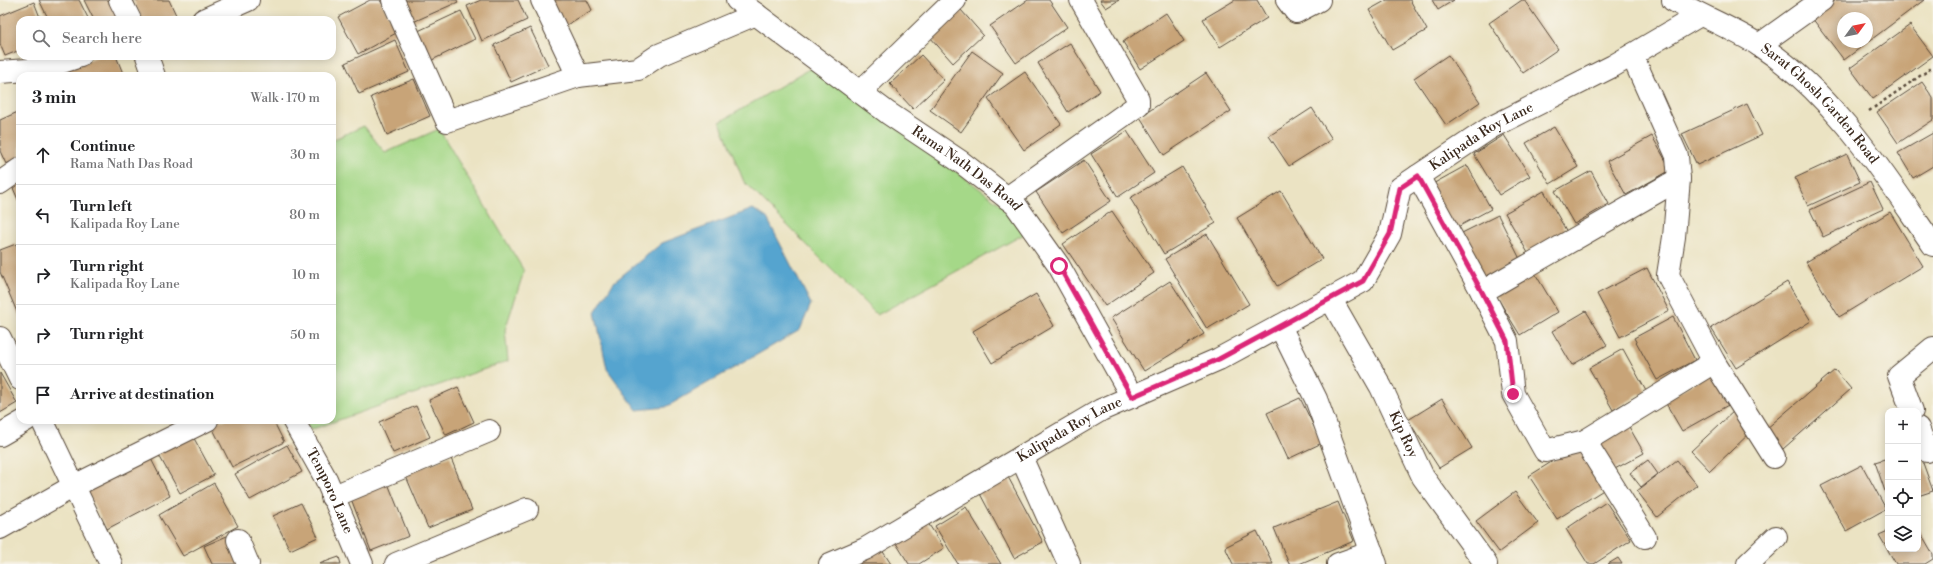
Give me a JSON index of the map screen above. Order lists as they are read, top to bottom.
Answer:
{
  "streets": {
    "street": [
      "Sarat Ghosh Garden Road",
      "Kalipada Roy Lane",
      "Rama Nath Das Road",
      "Kip Roy",
      "Temporo Lane"
    ]
  },
  "crossings": [
    ["Sarat Ghosh Garden Road", "Kalipada Roy Lane"],
    ["Kalipada Roy Lane", "Rama Nath Das Road"],
    ["Kalipada Roy Lane", "Kip Roy"]
  ],
  "north": "top right",
  "page": {
    "search": "Search here",
    "heading": ["3 min", "Walk · 170 m"],
    "list": [
      ["Continue", "Rama Nath Das Road", "30 m"],
      ["Turn left", "Kalipada Roy Lane", "80 m"],
      ["Turn right", "Kalipada Roy Lane", "10 m"],
      ["Turn right", "50 m"],
      "Arrive at destination"
    ],
    "map_buttons": ["+", "−"]
  }
}
